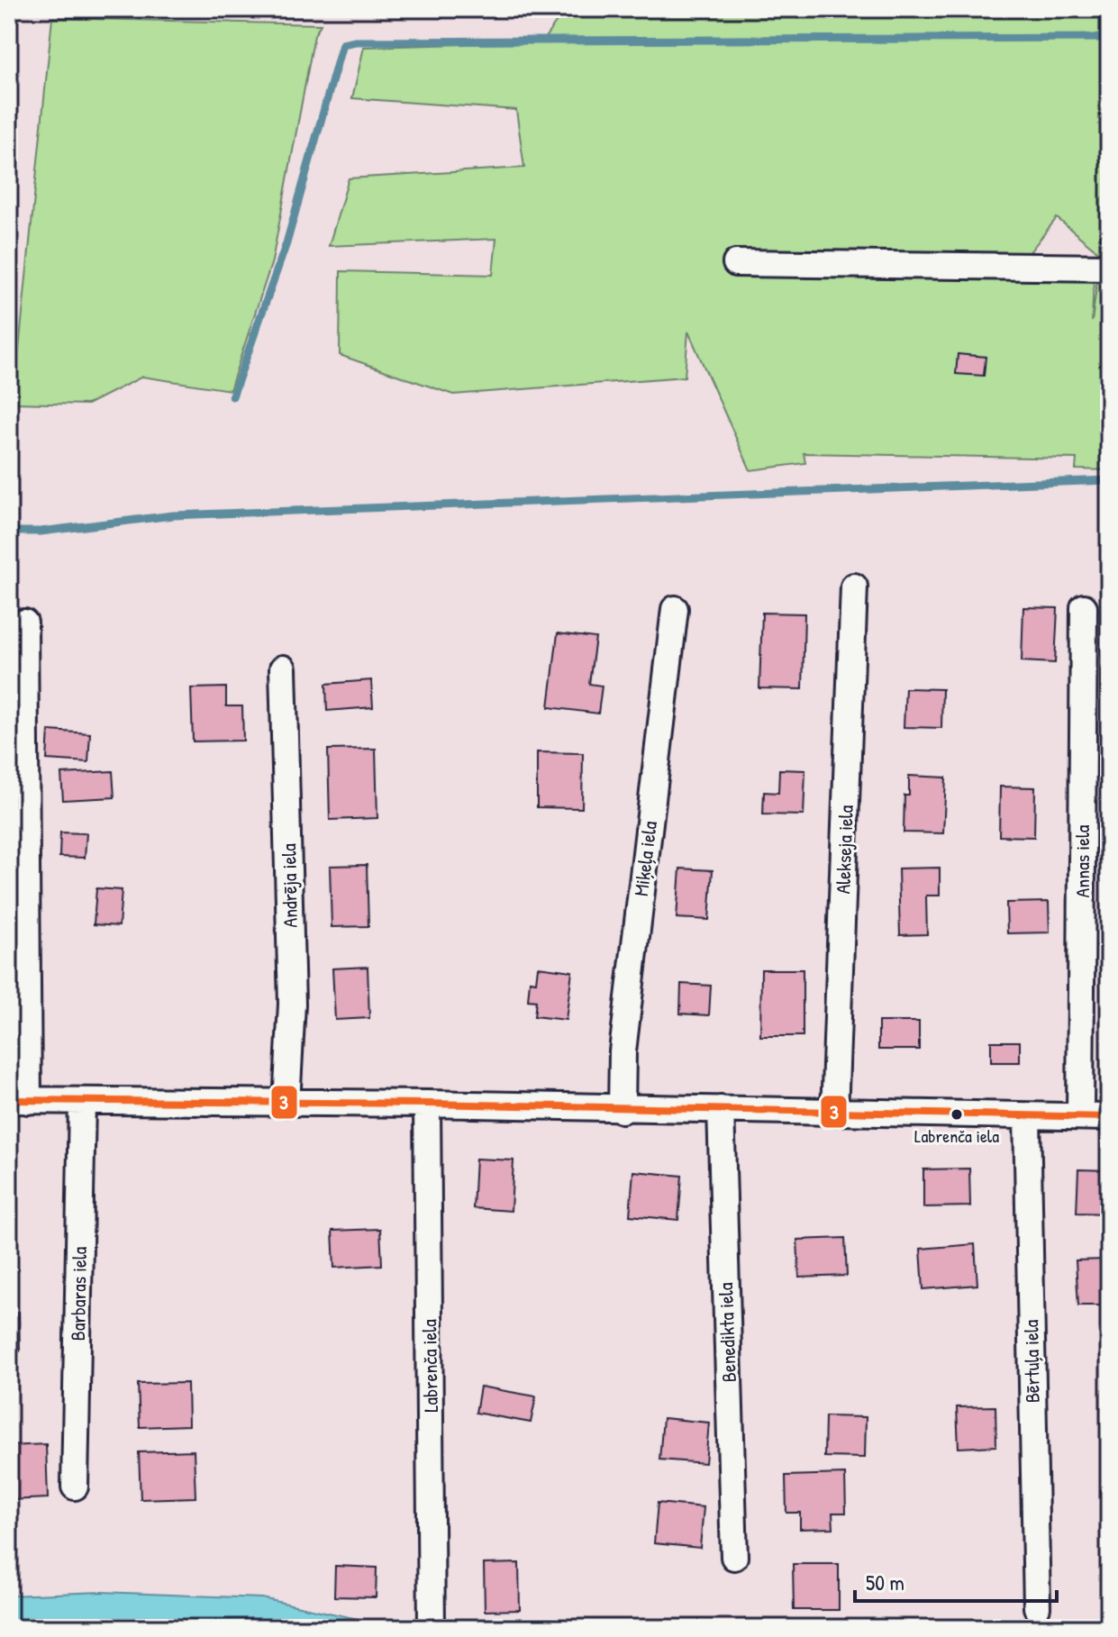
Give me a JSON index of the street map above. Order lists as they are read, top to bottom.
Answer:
{
  "streets": {
    "street": [
      "Alekseja iela",
      "Miķeļa iela",
      "Annas iela",
      "Andrēja iela",
      "Barbaras iela",
      "Benedikta iela",
      "Bērtuļa iela",
      "Labrenča iela"
    ]
  },
  "places": ["Labrenča iela"],
  "lines": ["transit line 3"],
  "scale_bar": "50 m"
}
